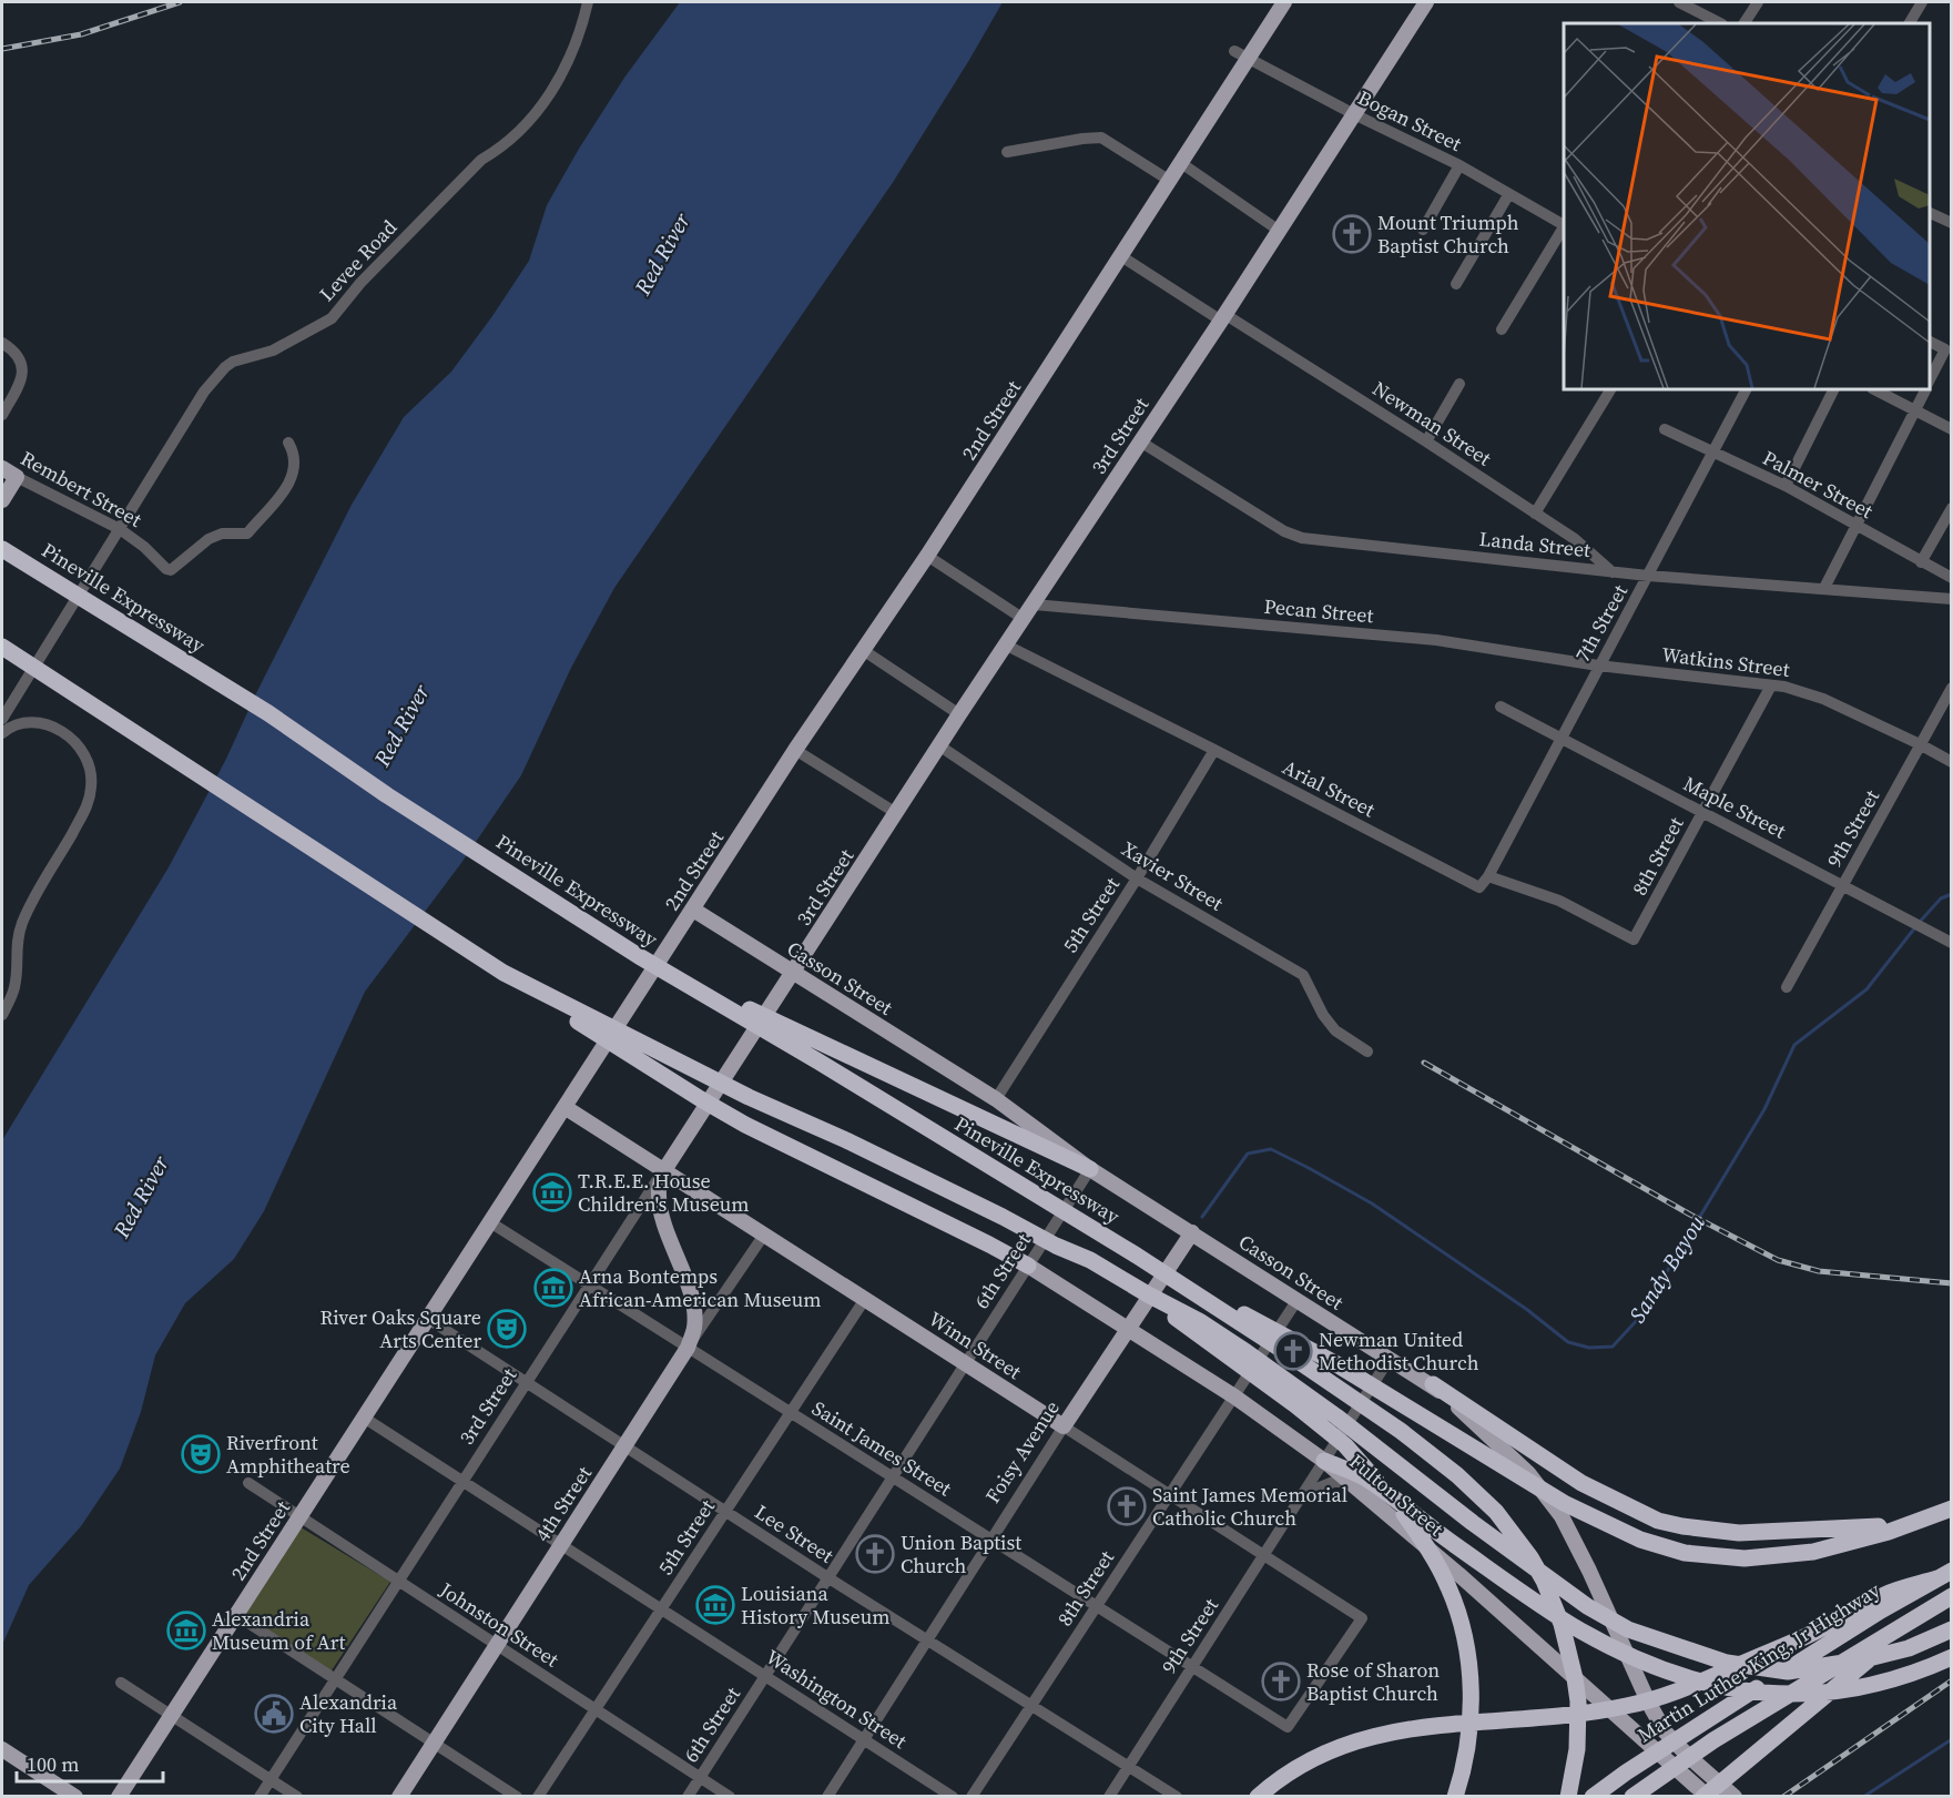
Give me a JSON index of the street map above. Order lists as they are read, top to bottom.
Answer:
{
  "streets": {
    "highway": ["Pineville Expressway", "Martin Luther King, Jr Highway"],
    "main road": [
      "2nd Street",
      "3rd Street",
      "Rembert Street",
      "Casson Street",
      "Winn Street",
      "Foisy Avenue",
      "Fulton Street",
      "4th Street"
    ],
    "street": [
      "Bogan Street",
      "Levee Road",
      "Newman Street",
      "Palmer Street",
      "Landa Street",
      "Pecan Street",
      "7th Street",
      "Watkins Street",
      "Arial Street",
      "Maple Street",
      "9th Street",
      "8th Street",
      "Xavier Street",
      "5th Street",
      "6th Street",
      "Saint James Street",
      "Lee Street",
      "Johnston Street",
      "Washington Street"
    ]
  },
  "crossings": [
    ["Bogan Street", "2nd Street"],
    ["Bogan Street", "3rd Street"],
    ["Levee Road", "Rembert Street"],
    ["2nd Street", "Newman Street"],
    ["2nd Street", "Casson Street"],
    ["2nd Street", "Winn Street"],
    ["2nd Street", "Saint James Street"],
    ["2nd Street", "Lee Street"],
    ["2nd Street", "Johnston Street"],
    ["2nd Street", "Washington Street"],
    ["Newman Street", "3rd Street"],
    ["Newman Street", "Landa Street"],
    ["3rd Street", "Landa Street"],
    ["3rd Street", "Pecan Street"],
    ["3rd Street", "Arial Street"],
    ["3rd Street", "Xavier Street"],
    ["3rd Street", "Casson Street"],
    ["3rd Street", "Winn Street"],
    ["3rd Street", "Saint James Street"],
    ["3rd Street", "Lee Street"],
    ["3rd Street", "Johnston Street"],
    ["3rd Street", "Washington Street"],
    ["Palmer Street", "7th Street"],
    ["Landa Street", "7th Street"],
    ["Pecan Street", "7th Street"],
    ["Pecan Street", "Watkins Street"],
    ["7th Street", "Watkins Street"],
    ["7th Street", "Arial Street"],
    ["7th Street", "Maple Street"],
    ["Watkins Street", "9th Street"],
    ["Watkins Street", "8th Street"],
    ["Arial Street", "8th Street"],
    ["Arial Street", "5th Street"],
    ["Maple Street", "9th Street"],
    ["Maple Street", "8th Street"],
    ["9th Street", "Casson Street"],
    ["9th Street", "Winn Street"],
    ["9th Street", "Saint James Street"],
    ["9th Street", "Fulton Street"],
    ["9th Street", "Lee Street"],
    ["8th Street", "Casson Street"],
    ["8th Street", "Winn Street"],
    ["8th Street", "Saint James Street"],
    ["8th Street", "Fulton Street"],
    ["8th Street", "Lee Street"],
    ["Xavier Street", "5th Street"],
    ["5th Street", "Casson Street"],
    ["5th Street", "Winn Street"],
    ["5th Street", "Saint James Street"],
    ["5th Street", "Lee Street"],
    ["5th Street", "Johnston Street"],
    ["5th Street", "Washington Street"],
    ["Casson Street", "6th Street"],
    ["Casson Street", "Foisy Avenue"],
    ["6th Street", "Winn Street"],
    ["6th Street", "Saint James Street"],
    ["6th Street", "Fulton Street"],
    ["6th Street", "Lee Street"],
    ["6th Street", "Johnston Street"],
    ["6th Street", "Washington Street"],
    ["Winn Street", "Saint James Street"],
    ["Winn Street", "Foisy Avenue"],
    ["Winn Street", "4th Street"],
    ["Saint James Street", "Foisy Avenue"],
    ["Saint James Street", "4th Street"],
    ["Foisy Avenue", "Fulton Street"],
    ["Foisy Avenue", "Lee Street"],
    ["Foisy Avenue", "Washington Street"],
    ["4th Street", "Lee Street"],
    ["4th Street", "Johnston Street"],
    ["4th Street", "Washington Street"]
  ],
  "water": ["Red River", "Sandy Bayou"],
  "places": {
    "church": [
      "Mount Triumph Baptist Church",
      "Newman United Methodist Church",
      "Saint James Memorial Catholic Church",
      "Union Baptist Church",
      "Rose of Sharon Baptist Church"
    ],
    "museum": [
      "T.R.E.E. House Children's Museum",
      "Arna Bontemps African-American Museum",
      "Louisiana History Museum",
      "Alexandria Museum of Art"
    ],
    "theatre": ["River Oaks Square Arts Center", "Riverfront Amphitheatre"],
    "public building": ["Alexandria City Hall"]
  },
  "scale_bar": "100 m"
}
